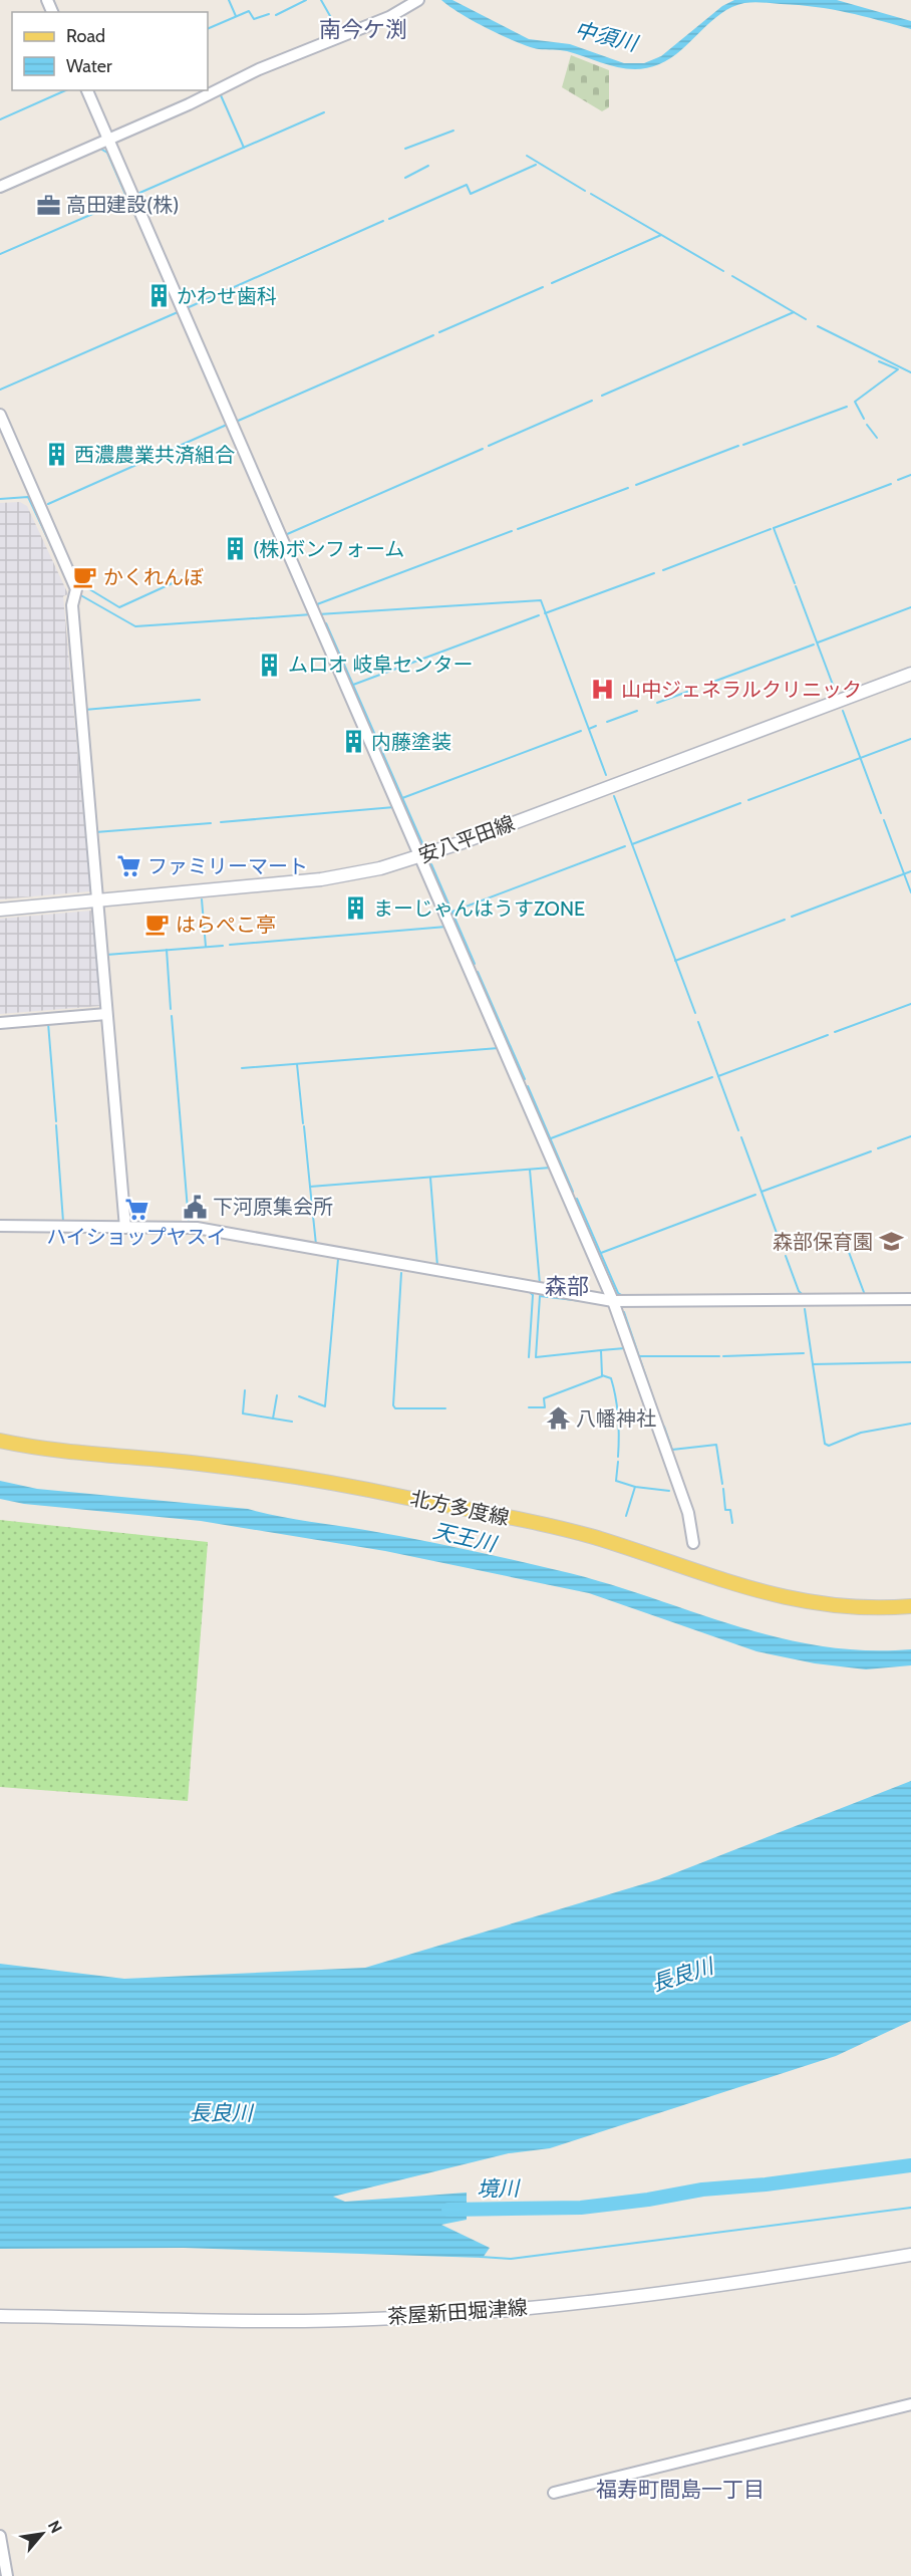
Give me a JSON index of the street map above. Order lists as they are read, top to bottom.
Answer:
{
  "streets": {
    "main road": ["安八平田線", "北方多度線", "茶屋新田堀津線"]
  },
  "districts": ["南今ケ渕", "森部", "福寿町間島一丁目"],
  "water": [
    "中須川",
    "天王川",
    "長良川",
    "境川"
  ],
  "places": {
    "office": ["高田建設(株)"],
    "building": [
      "かわせ歯科",
      "西濃農業共済組合",
      "(株)ボンフォーム",
      "ムロオ 岐阜センター",
      "内藤塗装",
      "まーじゃんはうすZONE"
    ],
    "cafe": ["かくれんぼ", "はらぺこ亭"],
    "hospital": ["山中ジェネラルクリニック"],
    "supermarket": ["ファミリーマート", "ハイショップヤスイ"],
    "public building": ["下河原集会所"],
    "school or university": ["森部保育園"],
    "temple": ["八幡神社"]
  },
  "legend": ["Road", "Water"],
  "north": "top right"
}
